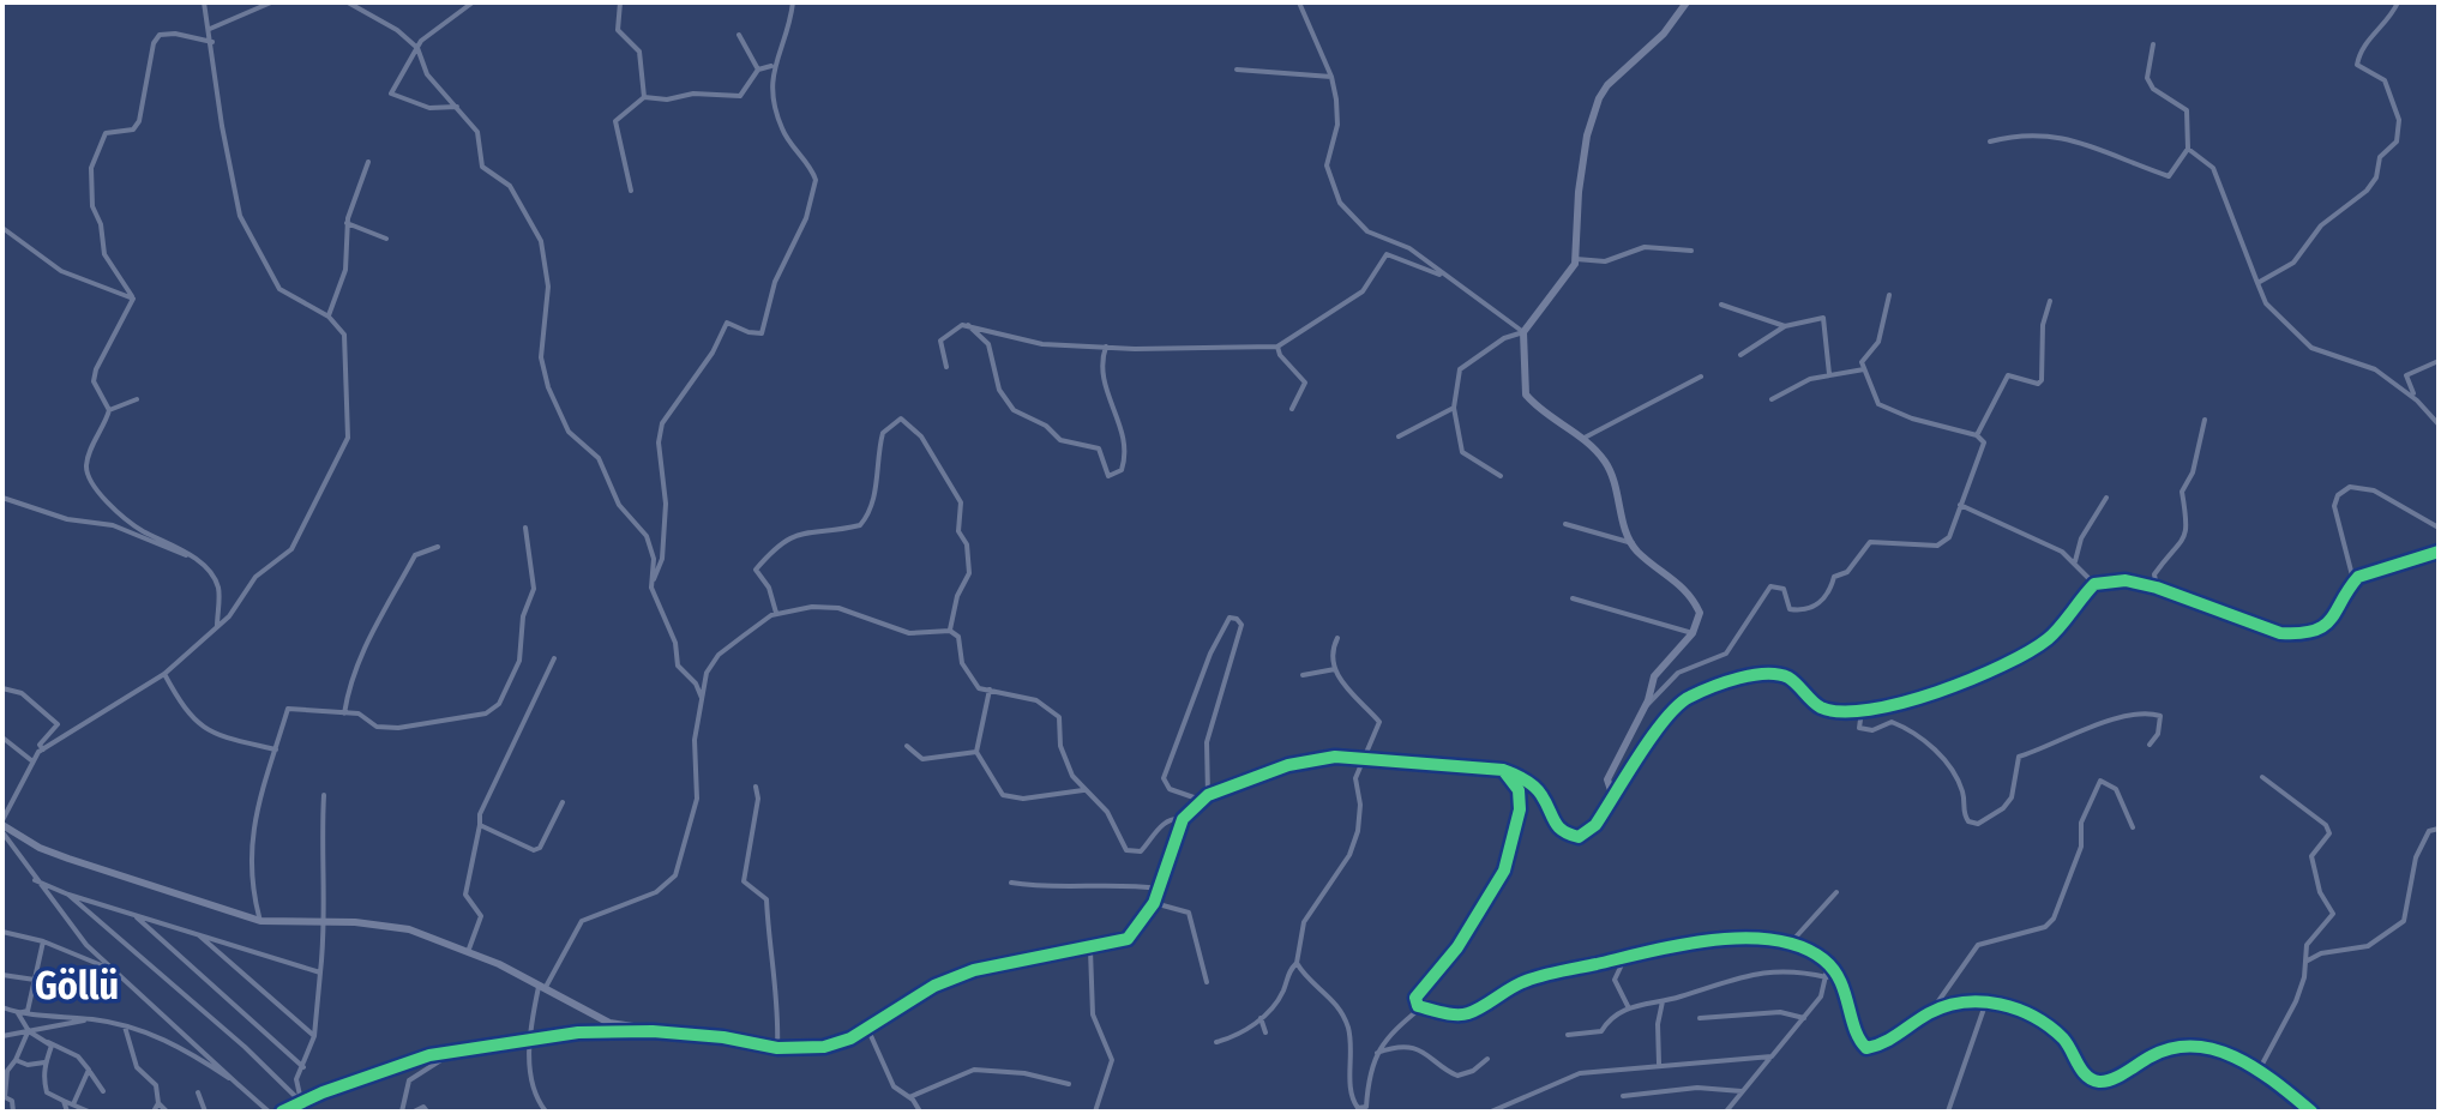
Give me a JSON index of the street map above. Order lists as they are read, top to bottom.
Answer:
{
  "districts": ["Göllü"]
}
